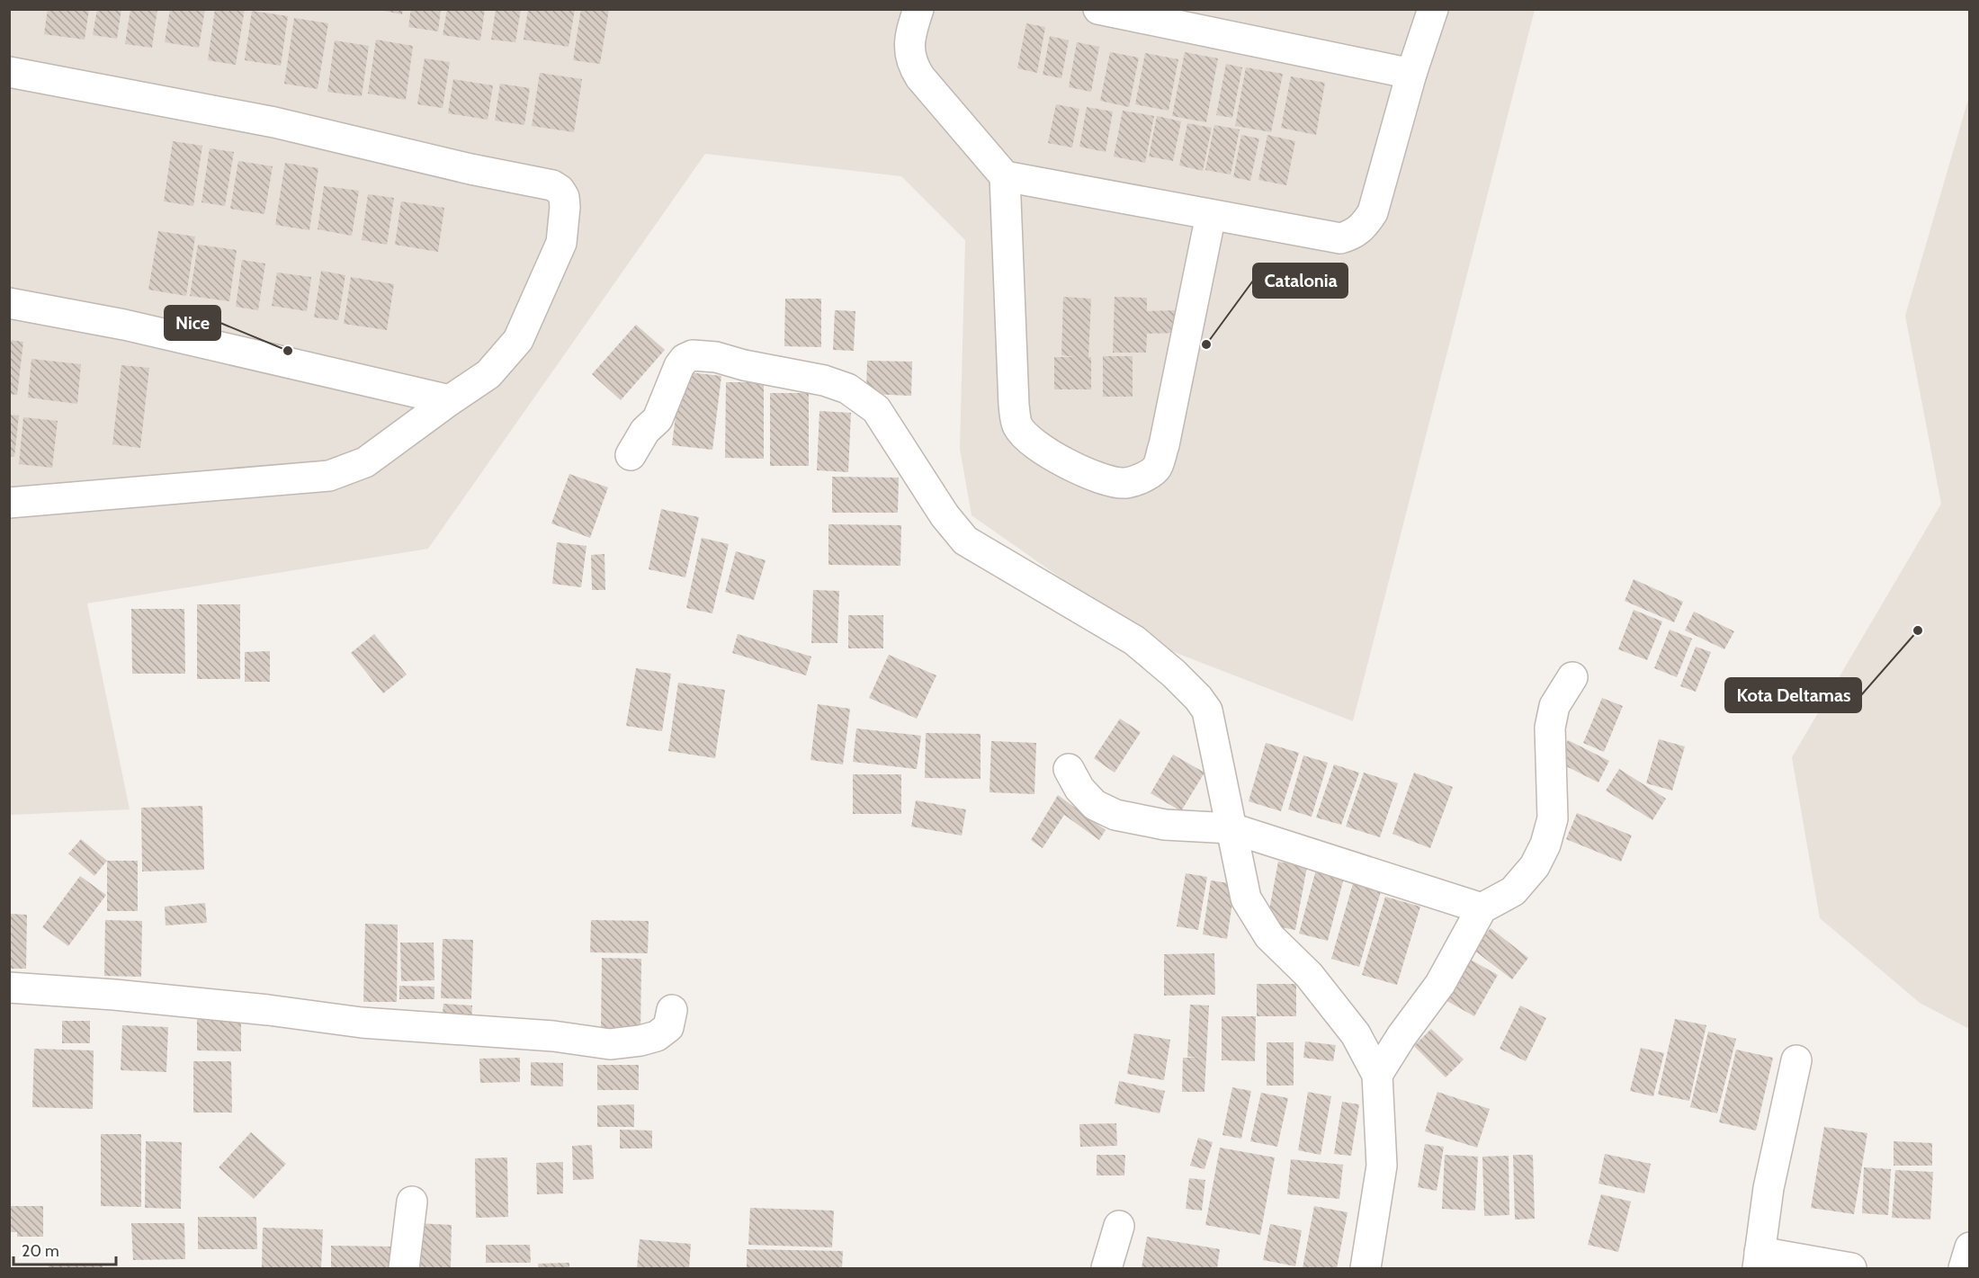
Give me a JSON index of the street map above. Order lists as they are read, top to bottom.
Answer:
{
  "places": ["Catalonia", "Nice", "Kota Deltamas"],
  "scale_bar": "20 m"
}
